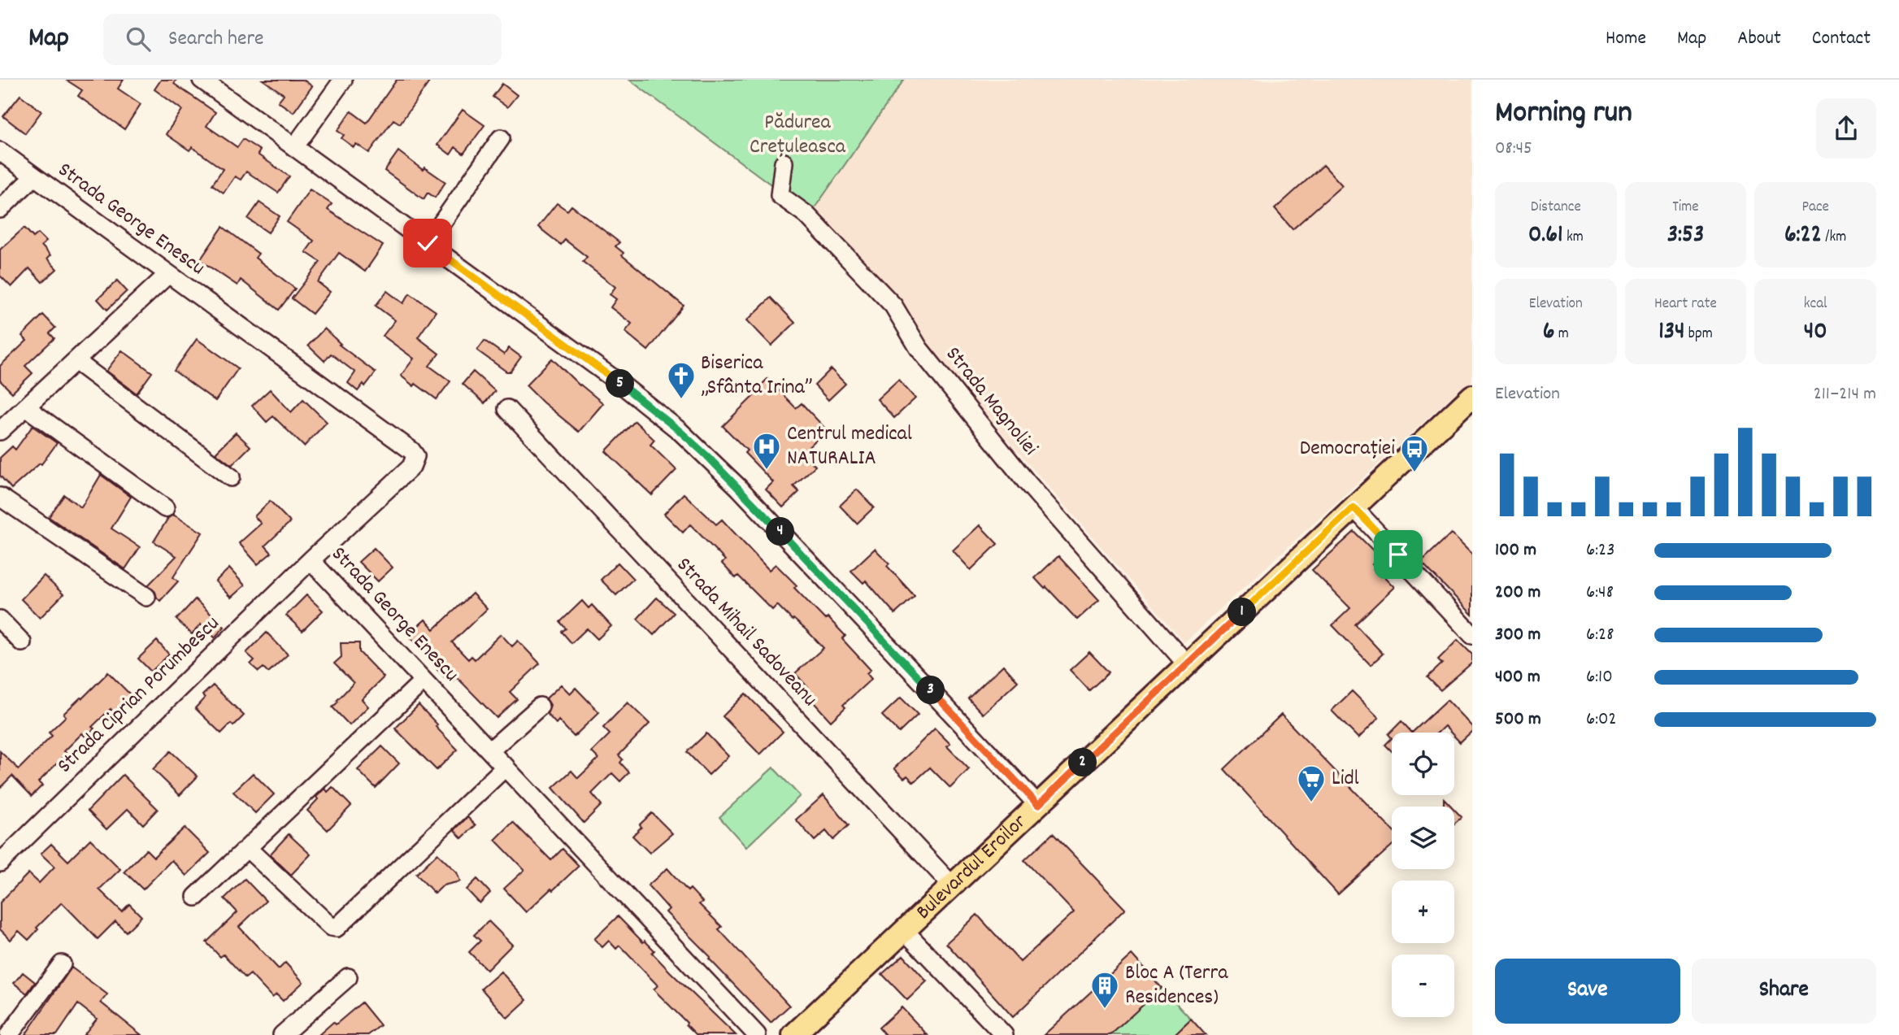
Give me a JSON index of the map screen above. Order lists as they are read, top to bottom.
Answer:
{
  "streets": {
    "main road": ["Bulevardul Eroilor"],
    "street": [
      "Strada George Enescu",
      "Strada Magnoliei",
      "Strada Mihail Sadoveanu",
      "Strada Ciprian Porumbescu"
    ]
  },
  "crossings": [
    ["Strada George Enescu", "Strada Ciprian Porumbescu"],
    ["Strada Magnoliei", "Bulevardul Eroilor"],
    ["Strada Mihail Sadoveanu", "Bulevardul Eroilor"]
  ],
  "parks": ["Pădurea Crețuleasca"],
  "places": {
    "church": ["Biserica „Sfânta Irina”"],
    "hospital": ["Centrul medical NATURALIA"],
    "bus stop": ["Democrației"],
    "supermarket": ["Lidl"],
    "building": ["Bloc A (Terra Residences)"]
  },
  "page": {
    "header": "Map",
    "search": "Search here",
    "nav": [
      "Home",
      "Map",
      "About",
      "Contact"
    ],
    "heading": ["Morning run", "08:45"],
    "stats": [
      ["Distance", "0.61 km"],
      ["Time", "3:53"],
      ["Pace", "6:22 /km"],
      ["Elevation", "6 m"],
      ["Heart rate", "134 bpm"],
      ["kcal", "40"]
    ],
    "pins": [
      "5",
      "4",
      "1",
      "3",
      "2"
    ],
    "chart": ["Elevation", "211–214 m"],
    "list": [
      {
        "name": "100 m",
        "note": "6:23"
      },
      {
        "name": "200 m",
        "note": "6:48"
      },
      {
        "name": "300 m",
        "note": "6:28"
      },
      {
        "name": "400 m",
        "note": "6:10"
      },
      {
        "name": "500 m",
        "note": "6:02"
      }
    ],
    "map_buttons": ["+", "−"],
    "buttons": ["Save", "Share"]
  }
}
